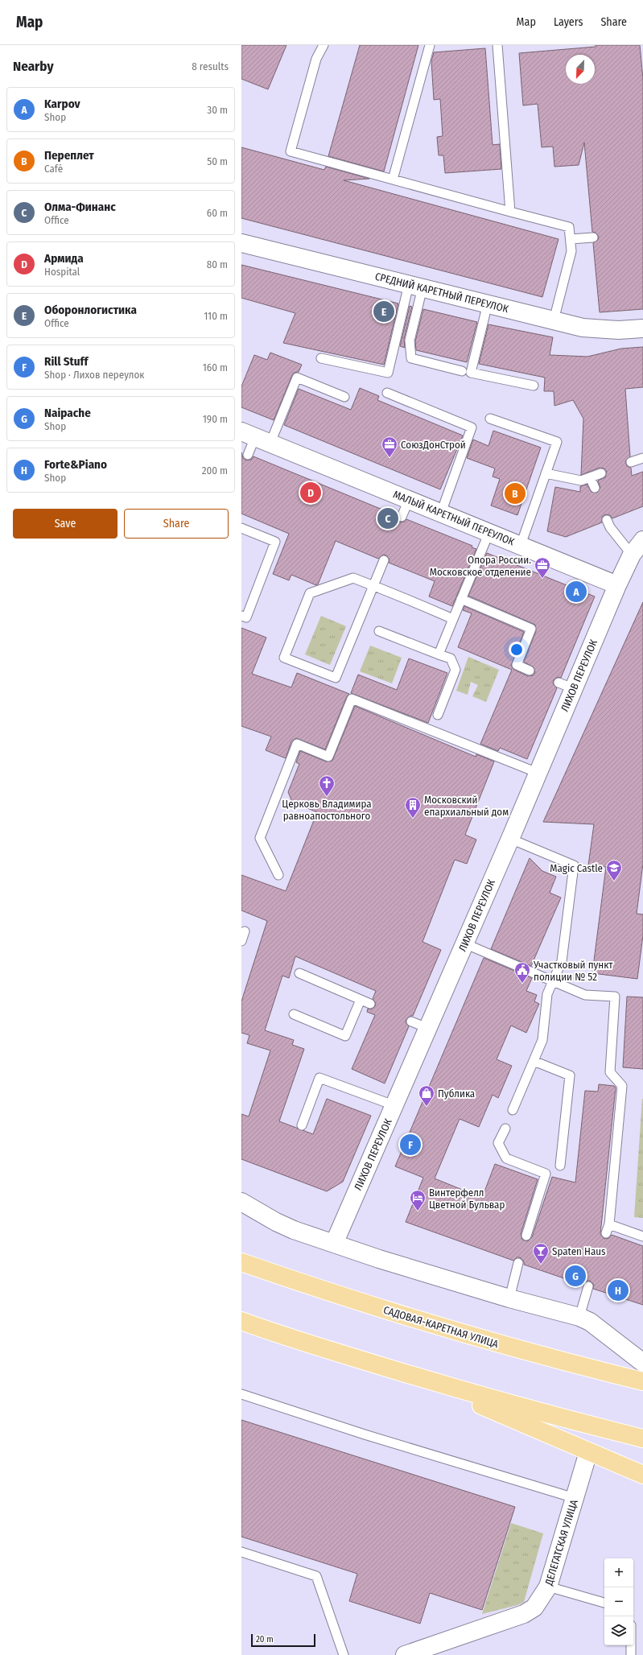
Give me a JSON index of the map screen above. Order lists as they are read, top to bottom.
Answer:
{
  "streets": {
    "main road": ["САДОВАЯ-КАРЕТНАЯ УЛИЦА"],
    "street": [
      "СРЕДНИЙ КАРЕТНЫЙ ПЕРЕУЛОК",
      "МАЛЫЙ КАРЕТНЫЙ ПЕРЕУЛОК",
      "ЛИХОВ ПЕРЕУЛОК",
      "ДЕЛЕГАТСКАЯ УЛИЦА"
    ]
  },
  "crossings": [
    ["МАЛЫЙ КАРЕТНЫЙ ПЕРЕУЛОК", "ЛИХОВ ПЕРЕУЛОК"]
  ],
  "places": {
    "office": ["СоюзДонСтрой", "Опора России. Московское отделение"],
    "church": ["Церковь Владимира равноапостольного"],
    "building": ["Московский епархиальный дом"],
    "school or university": ["Magic Castle"],
    "public building": ["Участковый пункт полиции № 52"],
    "shop": ["Публика"],
    "hotel": ["Винтерфелл Цветной Бульвар"],
    "bar": ["Spaten Haus"]
  },
  "scale_bar": "20 m",
  "north": "bottom left",
  "page": {
    "header": "Map",
    "nav": ["Map", "Layers", "Share"],
    "heading": ["Nearby", "8 results"],
    "list": [
      {
        "mark": "A",
        "name": "Karpov",
        "note": "Shop",
        "value": "30 m"
      },
      {
        "mark": "B",
        "name": "Переплет",
        "note": "Café",
        "value": "50 m"
      },
      {
        "mark": "C",
        "name": "Олма-Финанс",
        "note": "Office",
        "value": "60 m"
      },
      {
        "mark": "D",
        "name": "Армида",
        "note": "Hospital",
        "value": "80 m"
      },
      {
        "mark": "E",
        "name": "Оборонлогистика",
        "note": "Office",
        "value": "110 m"
      },
      {
        "mark": "F",
        "name": "Rill Stuff",
        "note": "Shop · Лихов переулок",
        "value": "160 m"
      },
      {
        "mark": "G",
        "name": "Naipache",
        "note": "Shop",
        "value": "190 m"
      },
      {
        "mark": "H",
        "name": "Forte&Piano",
        "note": "Shop",
        "value": "200 m"
      }
    ],
    "pins": [
      "E",
      "D",
      "B",
      "C",
      "A",
      "F",
      "G",
      "H"
    ],
    "buttons": ["Save", "Share"],
    "map_buttons": ["+", "−"],
    "scale": "20 m"
  }
}
